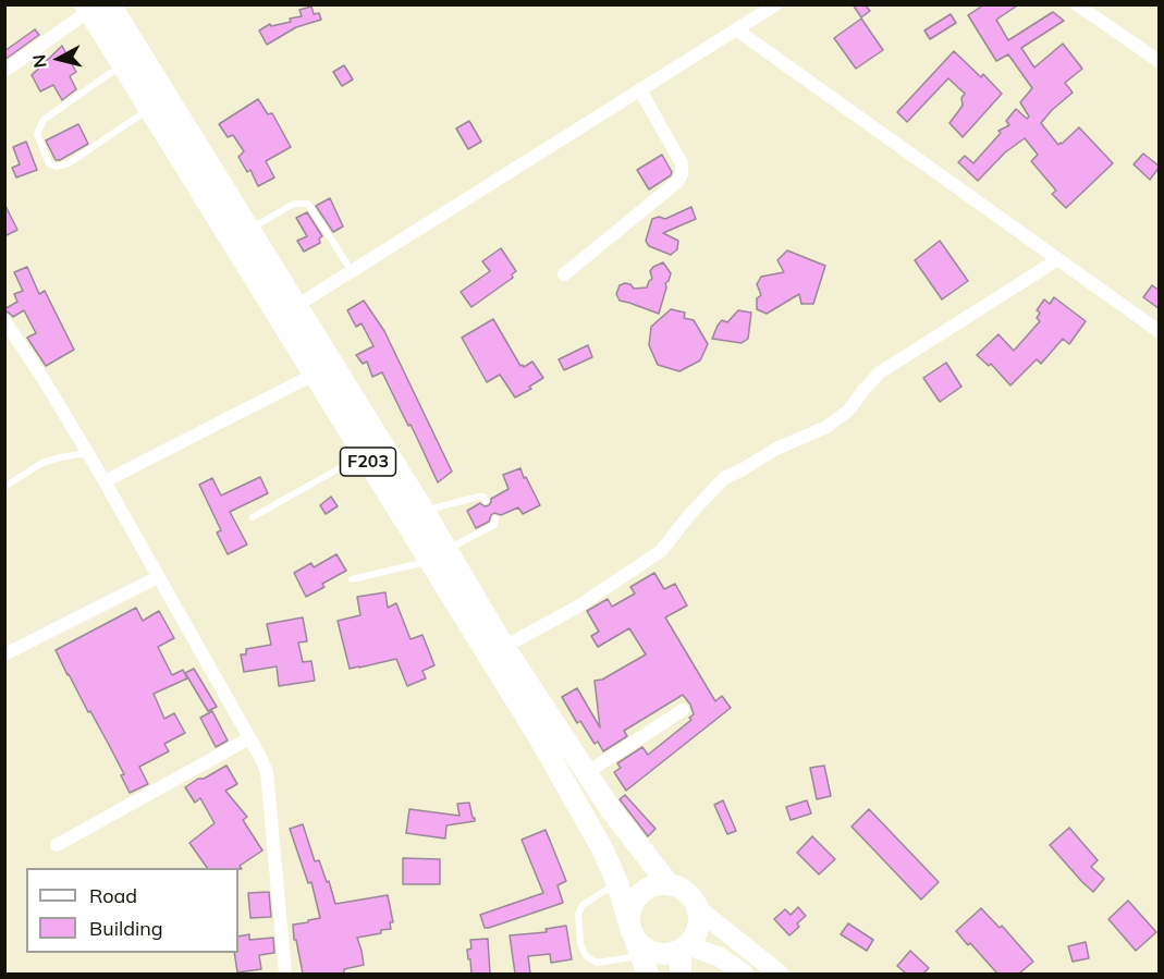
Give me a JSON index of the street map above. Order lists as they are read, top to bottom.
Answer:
{
  "streets": {
    "main road": ["F203"]
  },
  "legend": ["Road", "Building"],
  "north": "left"
}
